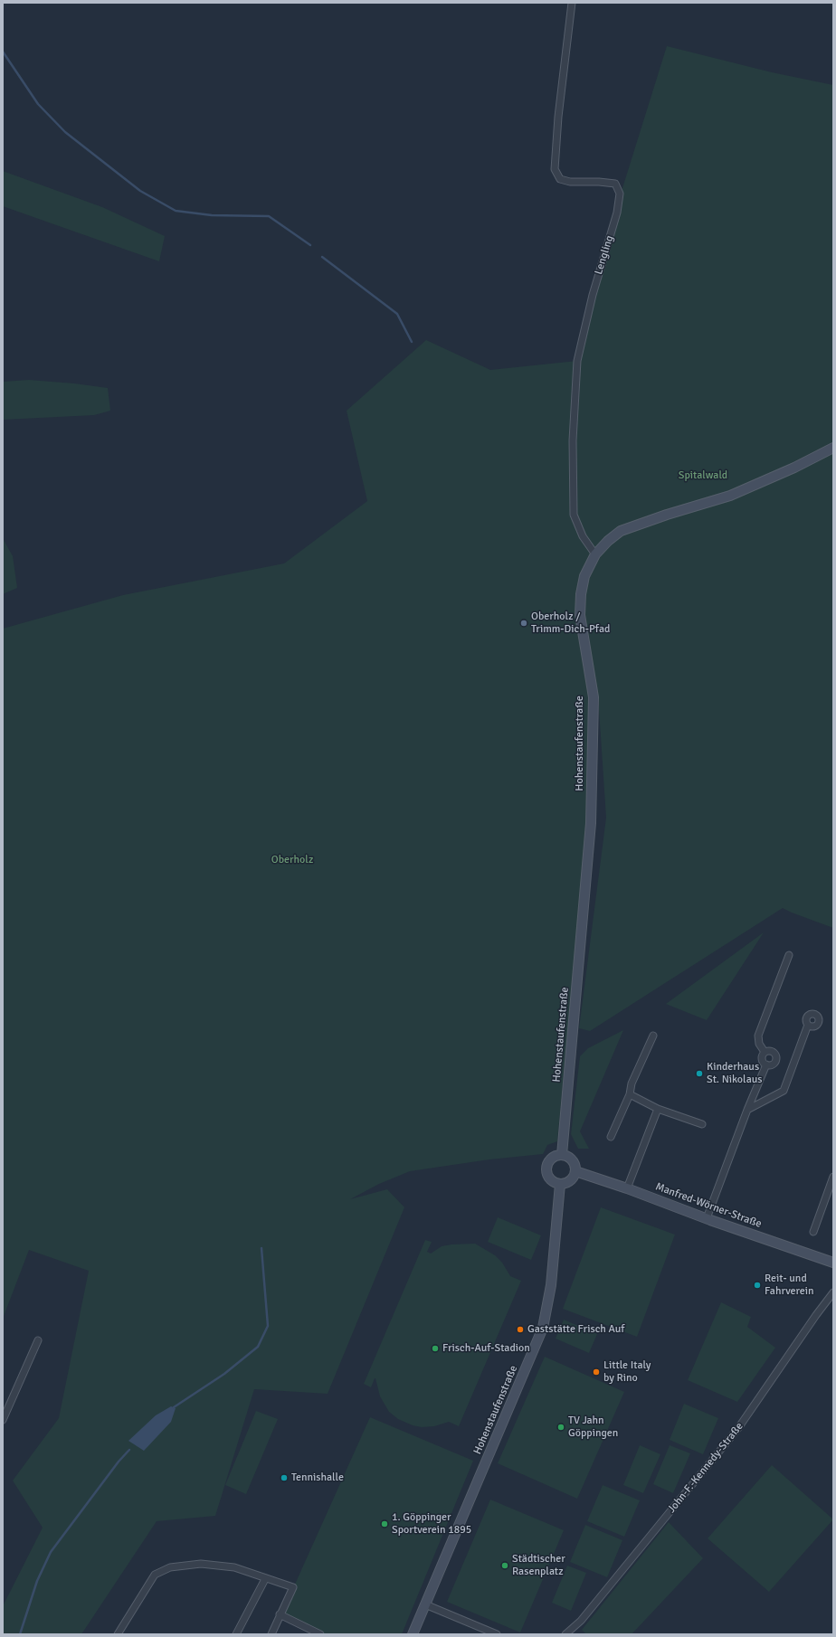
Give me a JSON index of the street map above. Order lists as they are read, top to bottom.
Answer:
{
  "streets": {
    "main road": ["Hohenstaufenstraße", "Manfred-Wörner-Straße"],
    "street": ["Lengling", "John-F.-Kennedy-Straße"]
  },
  "crossings": [
    ["Lengling", "Hohenstaufenstraße"],
    ["Hohenstaufenstraße", "Manfred-Wörner-Straße"]
  ],
  "parks": ["Spitalwald", "Oberholz"],
  "places": [
    "Oberholz / Trimm-Dich-Pfad",
    "Kinderhaus St. Nikolaus",
    "Reit- und Fahrverein",
    "Gaststätte Frisch Auf",
    "Frisch-Auf-Stadion",
    "Little Italy by Rino",
    "TV Jahn Göppingen",
    "Tennishalle",
    "1. Göppinger Sportverein 1895",
    "Städtischer Rasenplatz"
  ]
}
